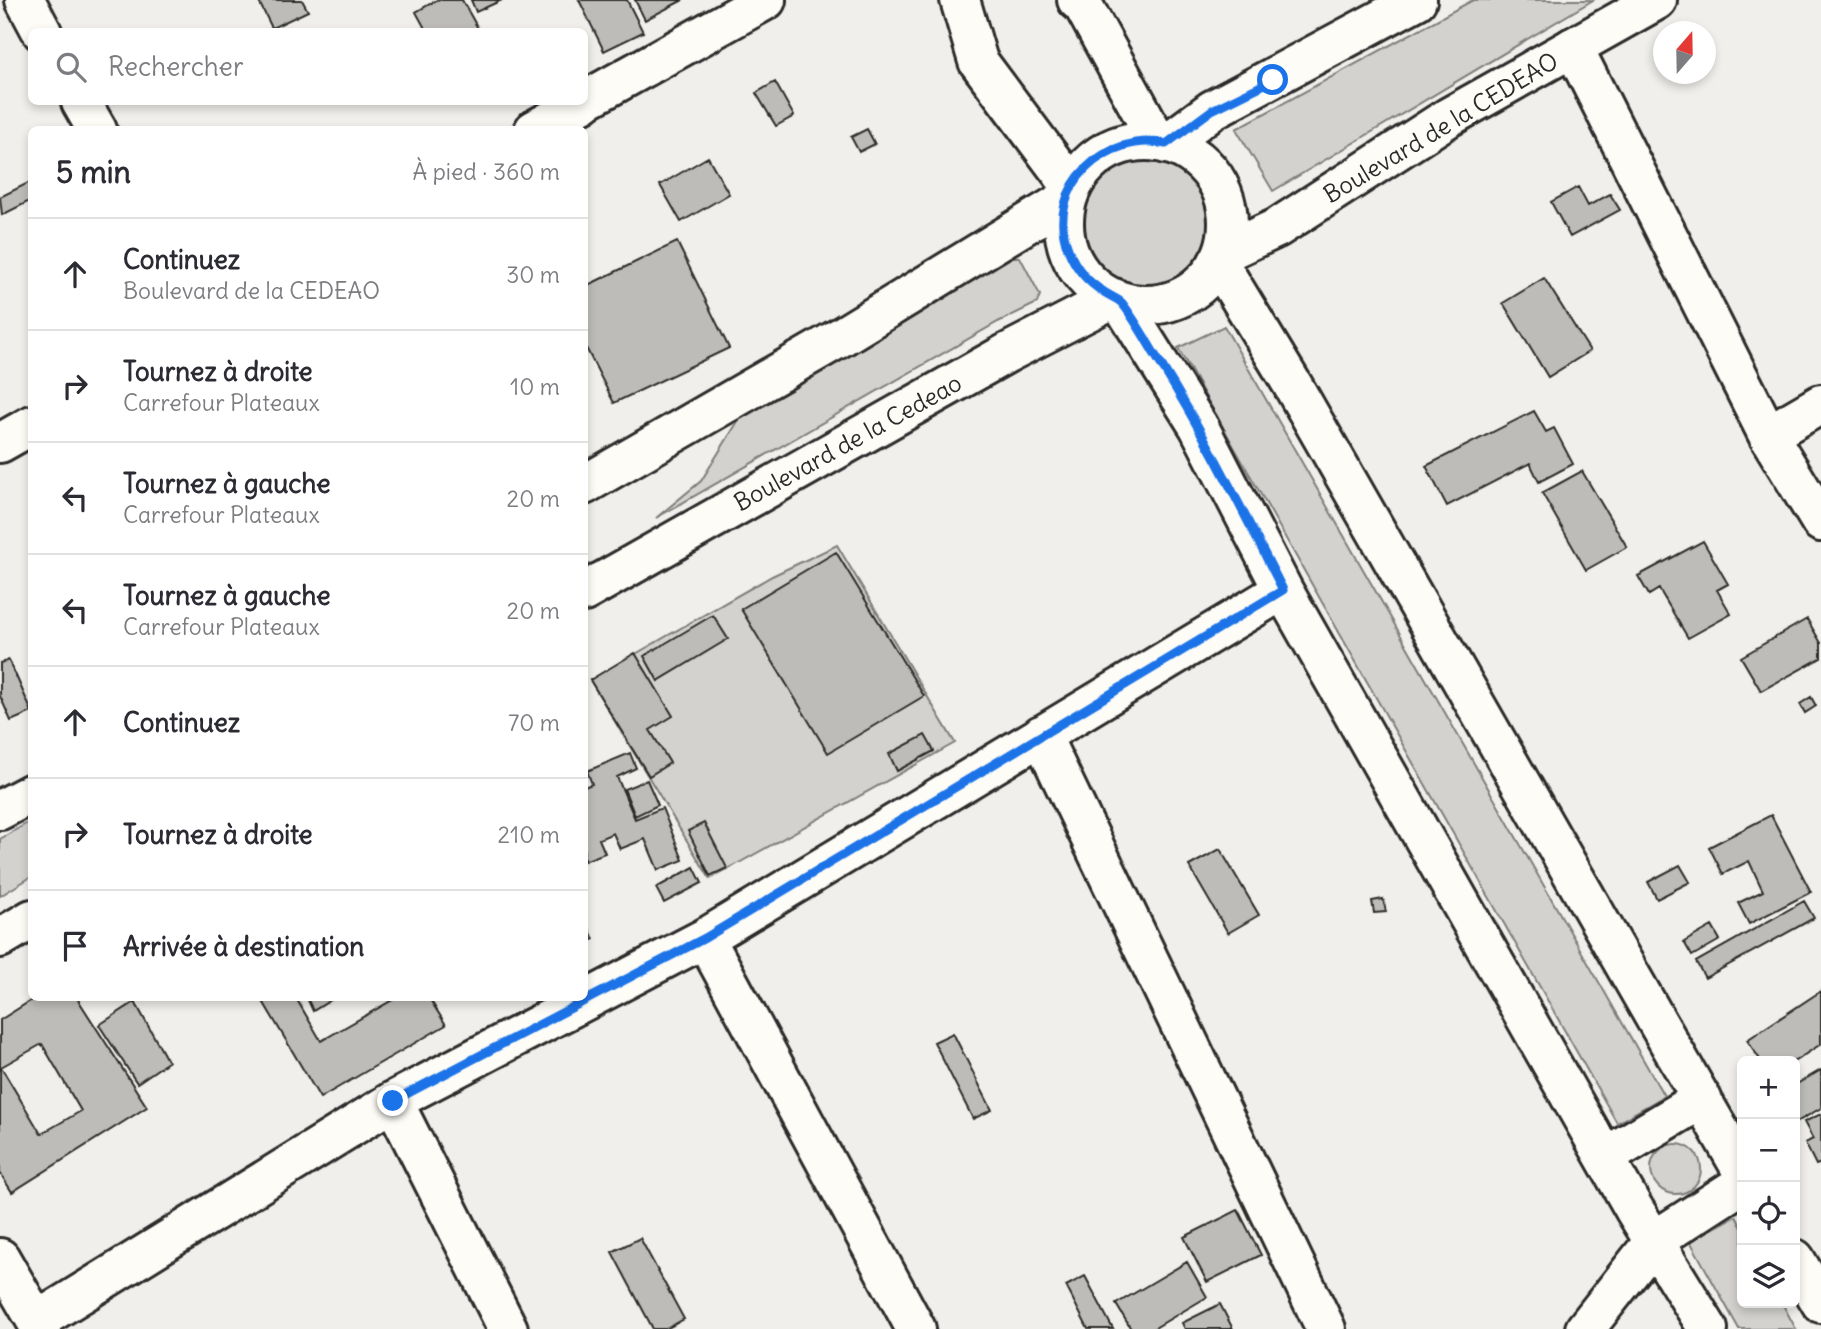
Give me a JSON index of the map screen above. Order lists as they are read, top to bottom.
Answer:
{
  "streets": {
    "street": ["Boulevard de la CEDEAO", "Boulevard de la Cedeao"]
  },
  "crossings": [
    ["Boulevard de la CEDEAO", "Boulevard de la Cedeao"]
  ],
  "north": "top",
  "page": {
    "search": "Rechercher",
    "heading": ["5 min", "À pied · 360 m"],
    "list": [
      ["Continuez", "Boulevard de la CEDEAO", "30 m"],
      ["Tournez à droite", "Carrefour Plateaux", "10 m"],
      ["Tournez à gauche", "Carrefour Plateaux", "20 m"],
      ["Tournez à gauche", "Carrefour Plateaux", "20 m"],
      ["Continuez", "70 m"],
      ["Tournez à droite", "210 m"],
      "Arrivée à destination"
    ],
    "map_buttons": ["+", "−"]
  }
}
